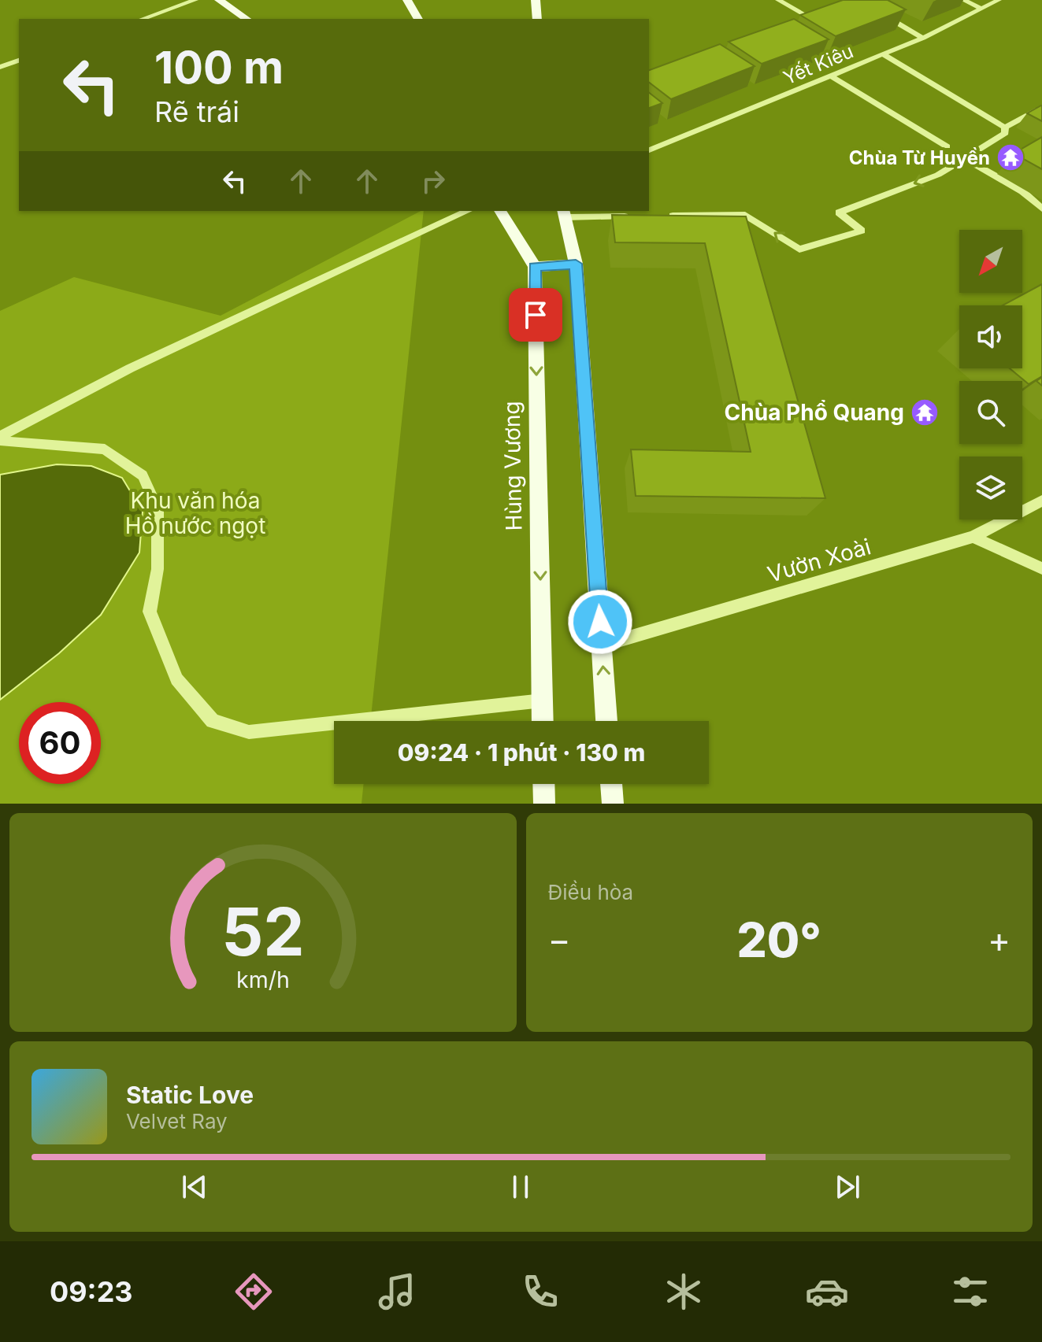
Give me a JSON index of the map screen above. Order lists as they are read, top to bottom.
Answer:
{
  "streets": {
    "main road": ["Hùng Vương"],
    "street": ["Yết Kiêu", "Vườn Xoài"]
  },
  "parks": ["Khu văn hóa Hồ nước ngọt"],
  "places": {
    "temple": ["Chùa Từ Huyền", "Chùa Phổ Quang"]
  },
  "north": "bottom left",
  "page": {
    "turn": ["100 m", "Rẽ trái"],
    "limit": "60",
    "trip": "09:24 · 1 phút · 130 m",
    "tile": "Điều hòa",
    "heat": ["−", "20°", "+"],
    "song": ["Static Love", "Velvet Ray"],
    "tabs": "09:23",
    "gauge": ["52", "km/h"]
  }
}
